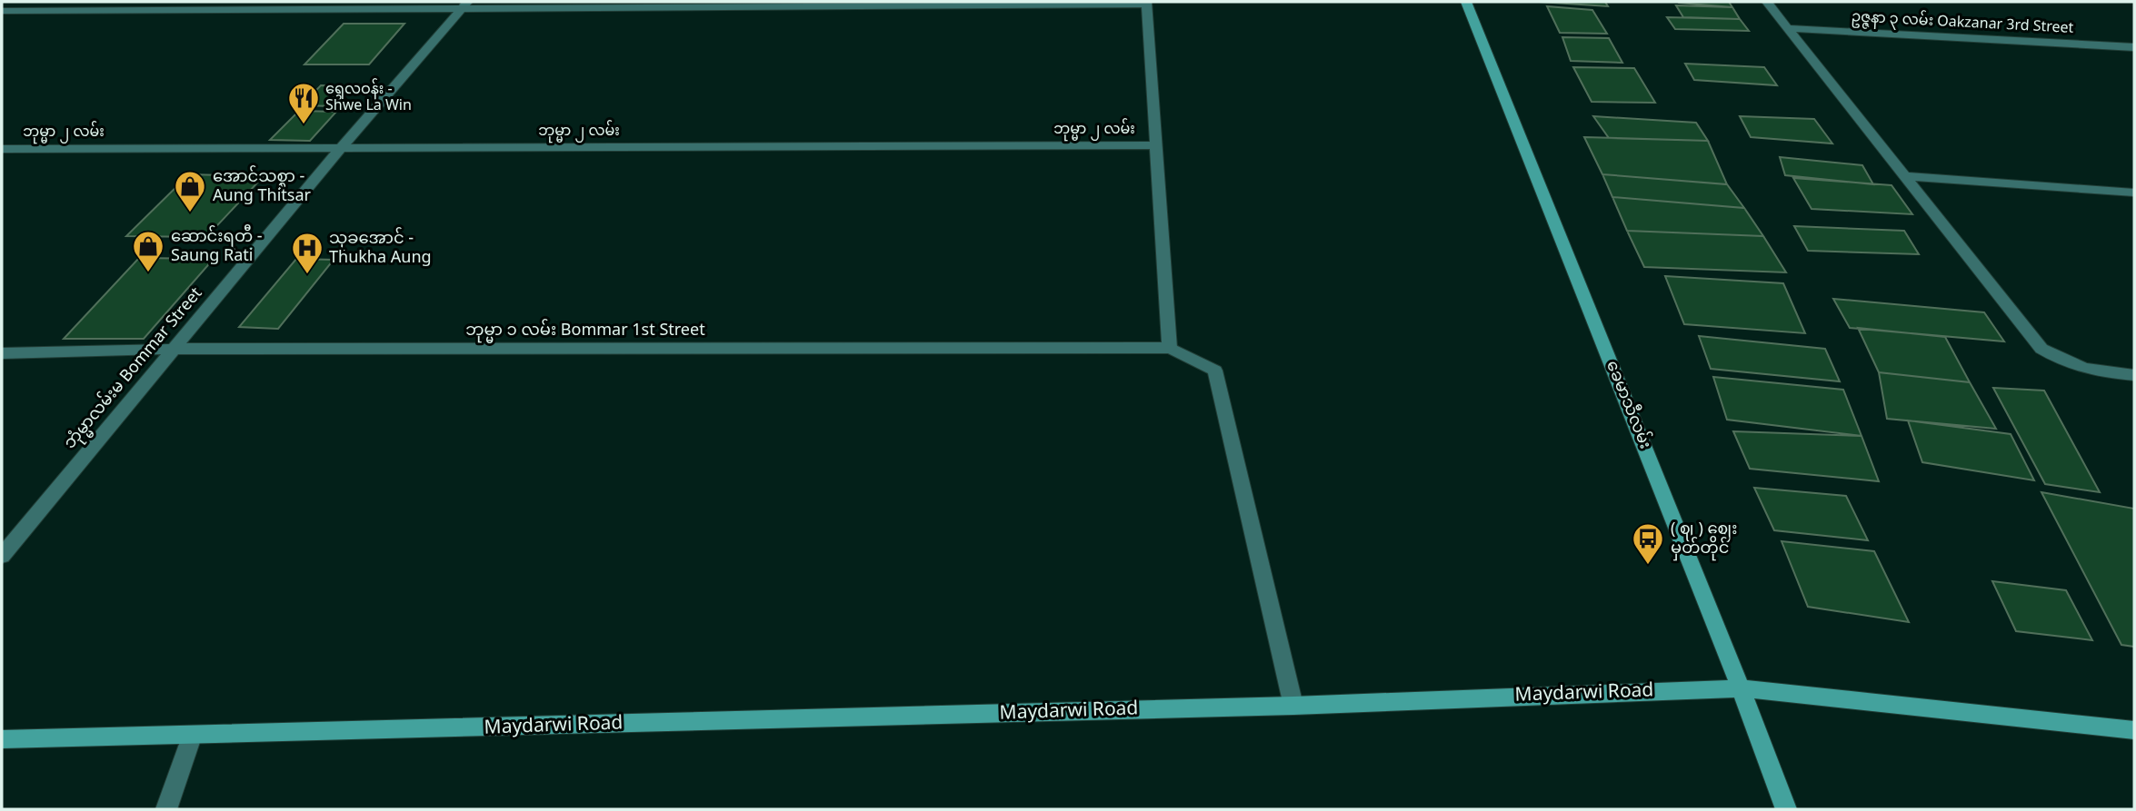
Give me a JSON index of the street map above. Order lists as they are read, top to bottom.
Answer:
{
  "streets": {
    "street": [
      "ဥဇ္ဇနာ ၃ လမ်း Oakzanar 3rd Street",
      "ဘုမ္မာ ၂ လမ်း",
      "ဘုမ္မာ ၁ လမ်း Bommar 1st Street",
      "ဘုံမ္မာလမ်းမ Bommar Street",
      "ခေမာသီလမ်း",
      "Maydarwi Road"
    ]
  },
  "crossings": [
    ["ဘုမ္မာ ၂ လမ်း", "ဘုံမ္မာလမ်းမ Bommar Street"],
    ["ဘုမ္မာ ၁ လမ်း Bommar 1st Street", "ဘုံမ္မာလမ်းမ Bommar Street"],
    ["ခေမာသီလမ်း", "Maydarwi Road"]
  ],
  "places": {
    "restaurant": ["ရွှေလဝန်း - Shwe La Win"],
    "shop": ["အောင်သစ္စာ - Aung Thitsar", "ဆောင်းရတီ - Saung Rati"],
    "hospital": ["သုခအောင် - Thukha Aung"],
    "bus stop": ["( ဈ ) ဈေး မှတ်တိုင်"]
  }
}
